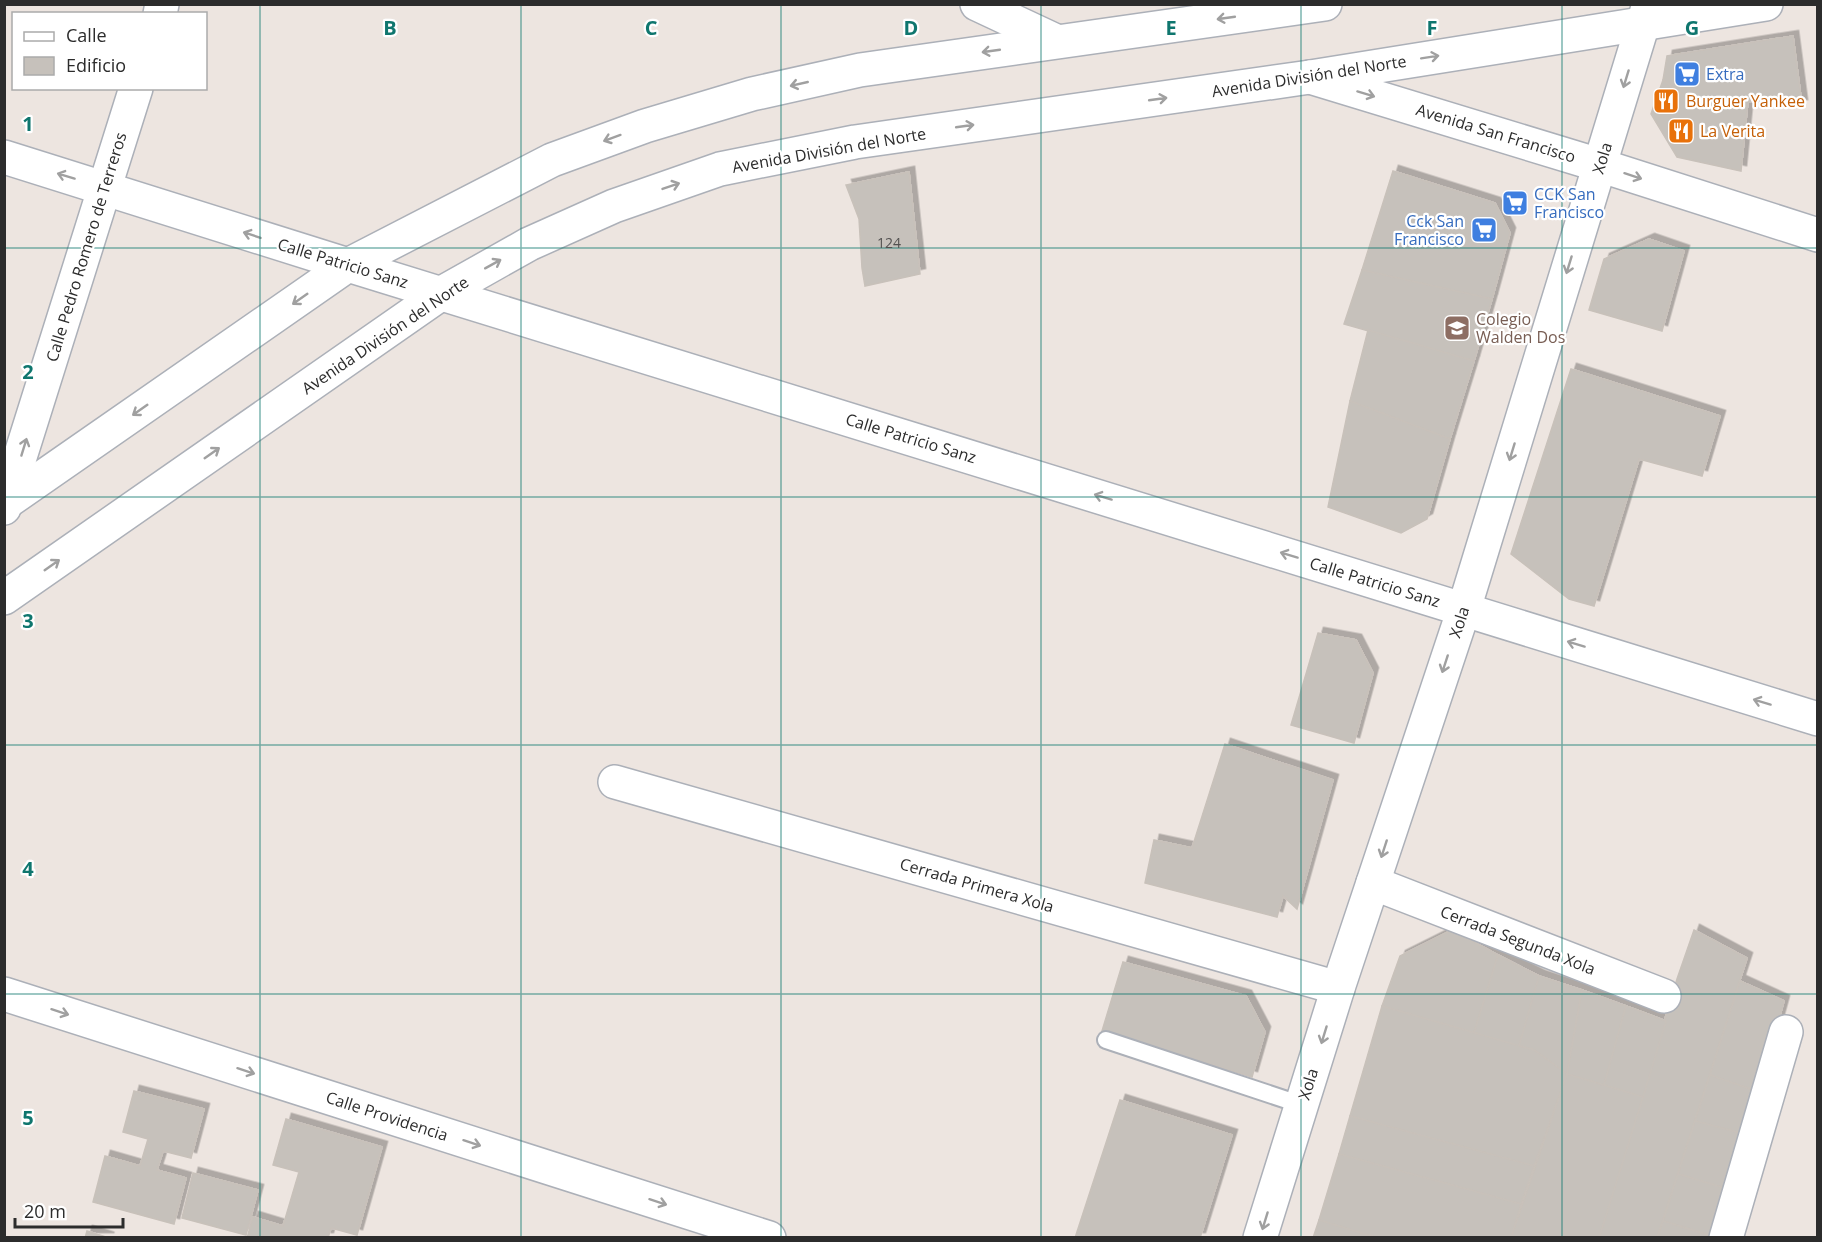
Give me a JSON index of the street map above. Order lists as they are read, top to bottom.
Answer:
{
  "streets": {
    "street": [
      "Avenida División del Norte",
      "Avenida San Francisco",
      "Xola",
      "Calle Pedro Romero de Terreros",
      "Calle Patricio Sanz",
      "Cerrada Primera Xola",
      "Cerrada Segunda Xola",
      "Calle Providencia"
    ]
  },
  "crossings": [
    ["Avenida División del Norte", "Avenida San Francisco"],
    ["Avenida División del Norte", "Xola"],
    ["Avenida División del Norte", "Calle Patricio Sanz"],
    ["Avenida San Francisco", "Xola"],
    ["Xola", "Calle Patricio Sanz"],
    ["Xola", "Cerrada Primera Xola"],
    ["Xola", "Cerrada Segunda Xola"],
    ["Calle Pedro Romero de Terreros", "Calle Patricio Sanz"]
  ],
  "one_way": [
    "Avenida San Francisco",
    "Xola",
    "Calle Pedro Romero de Terreros",
    "Calle Patricio Sanz",
    "Calle Providencia"
  ],
  "places": {
    "supermarket": ["Extra", "CCK San Francisco", "Cck San Francisco"],
    "restaurant": ["Burguer Yankee", "La Verita"],
    "school or university": ["Colegio Walden Dos"]
  },
  "house_numbers": ["124"],
  "legend": ["Calle", "Edificio"],
  "scale_bar": "20 m",
  "grid": {
    "columns": [
      "B",
      "C",
      "D",
      "E",
      "F",
      "G"
    ],
    "rows": [
      "1",
      "2",
      "3",
      "4",
      "5"
    ]
  }
}
